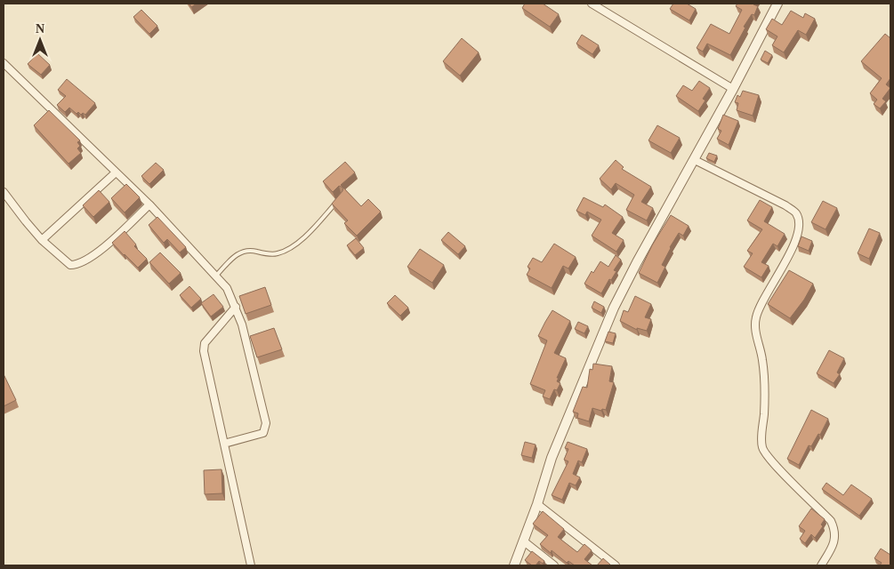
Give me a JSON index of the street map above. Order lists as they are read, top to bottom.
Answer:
{
  "north": "top"
}
